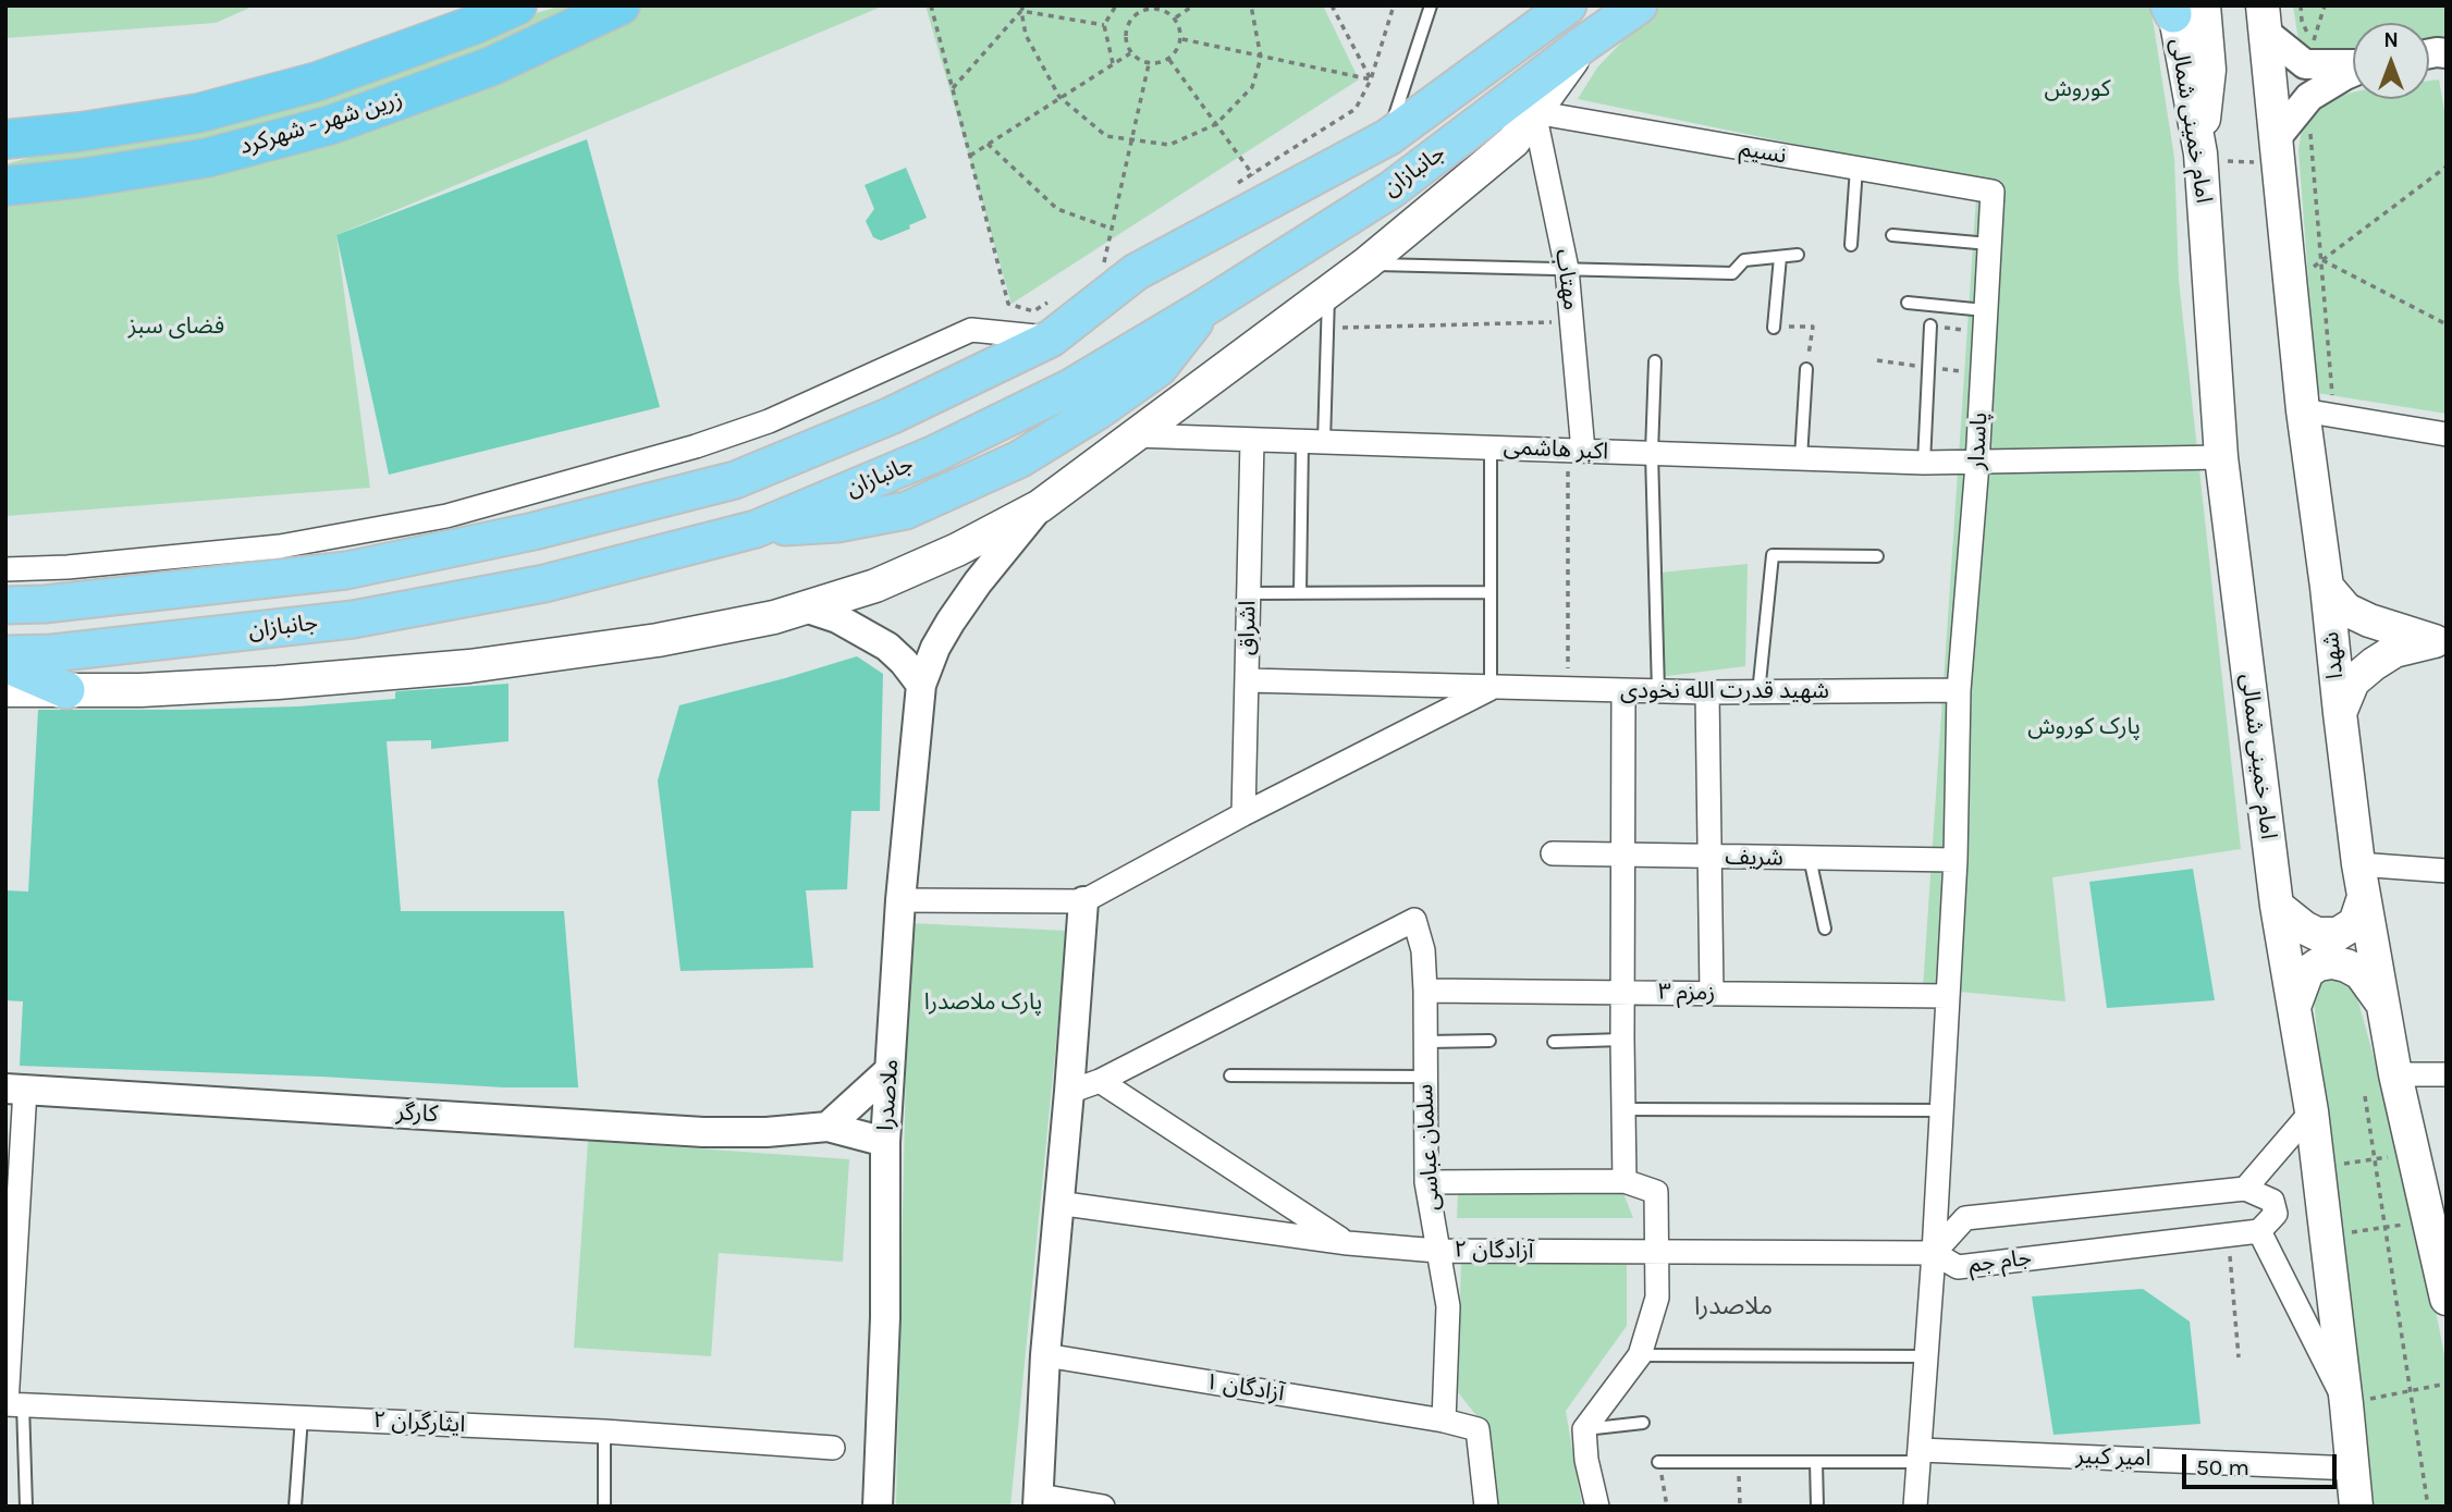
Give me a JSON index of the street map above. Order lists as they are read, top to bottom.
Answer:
{
  "streets": {
    "highway": ["زرین شهر - شهرکرد"],
    "main road": ["امام خمینی شمالی", "جانبازان", "شهدا"],
    "street": [
      "نسیم",
      "مهتاب",
      "پاسدار",
      "اکبر هاشمی",
      "اشراق",
      "شهید قدرت الله نخودی",
      "شریف",
      "زمزم ۳",
      "ملاصدرا",
      "کارگر",
      "سلمان عباسی",
      "آزادگان ۲",
      "جام جم",
      "آزادگان ۱",
      "ایثارگران ۲",
      "امیر کبیر"
    ]
  },
  "crossings": [
    ["امام خمینی شمالی", "اکبر هاشمی"],
    ["امام خمینی شمالی", "امیر کبیر"],
    ["نسیم", "مهتاب"],
    ["نسیم", "پاسدار"],
    ["مهتاب", "اکبر هاشمی"],
    ["پاسدار", "اکبر هاشمی"],
    ["پاسدار", "شهید قدرت الله نخودی"],
    ["پاسدار", "شریف"],
    ["پاسدار", "زمزم ۳"],
    ["پاسدار", "آزادگان ۲"],
    ["پاسدار", "جام جم"],
    ["پاسدار", "امیر کبیر"],
    ["اکبر هاشمی", "اشراق"],
    ["اشراق", "شهید قدرت الله نخودی"],
    ["زمزم ۳", "سلمان عباسی"],
    ["ملاصدرا", "کارگر"],
    ["سلمان عباسی", "آزادگان ۲"],
    ["سلمان عباسی", "آزادگان ۱"],
    ["آزادگان ۲", "جام جم"]
  ],
  "districts": ["ملاصدرا"],
  "parks": [
    "کوروش",
    "فضای سبز",
    "پارک کوروش",
    "پارک ملاصدرا"
  ],
  "scale_bar": "50 m",
  "north": "top"
}
